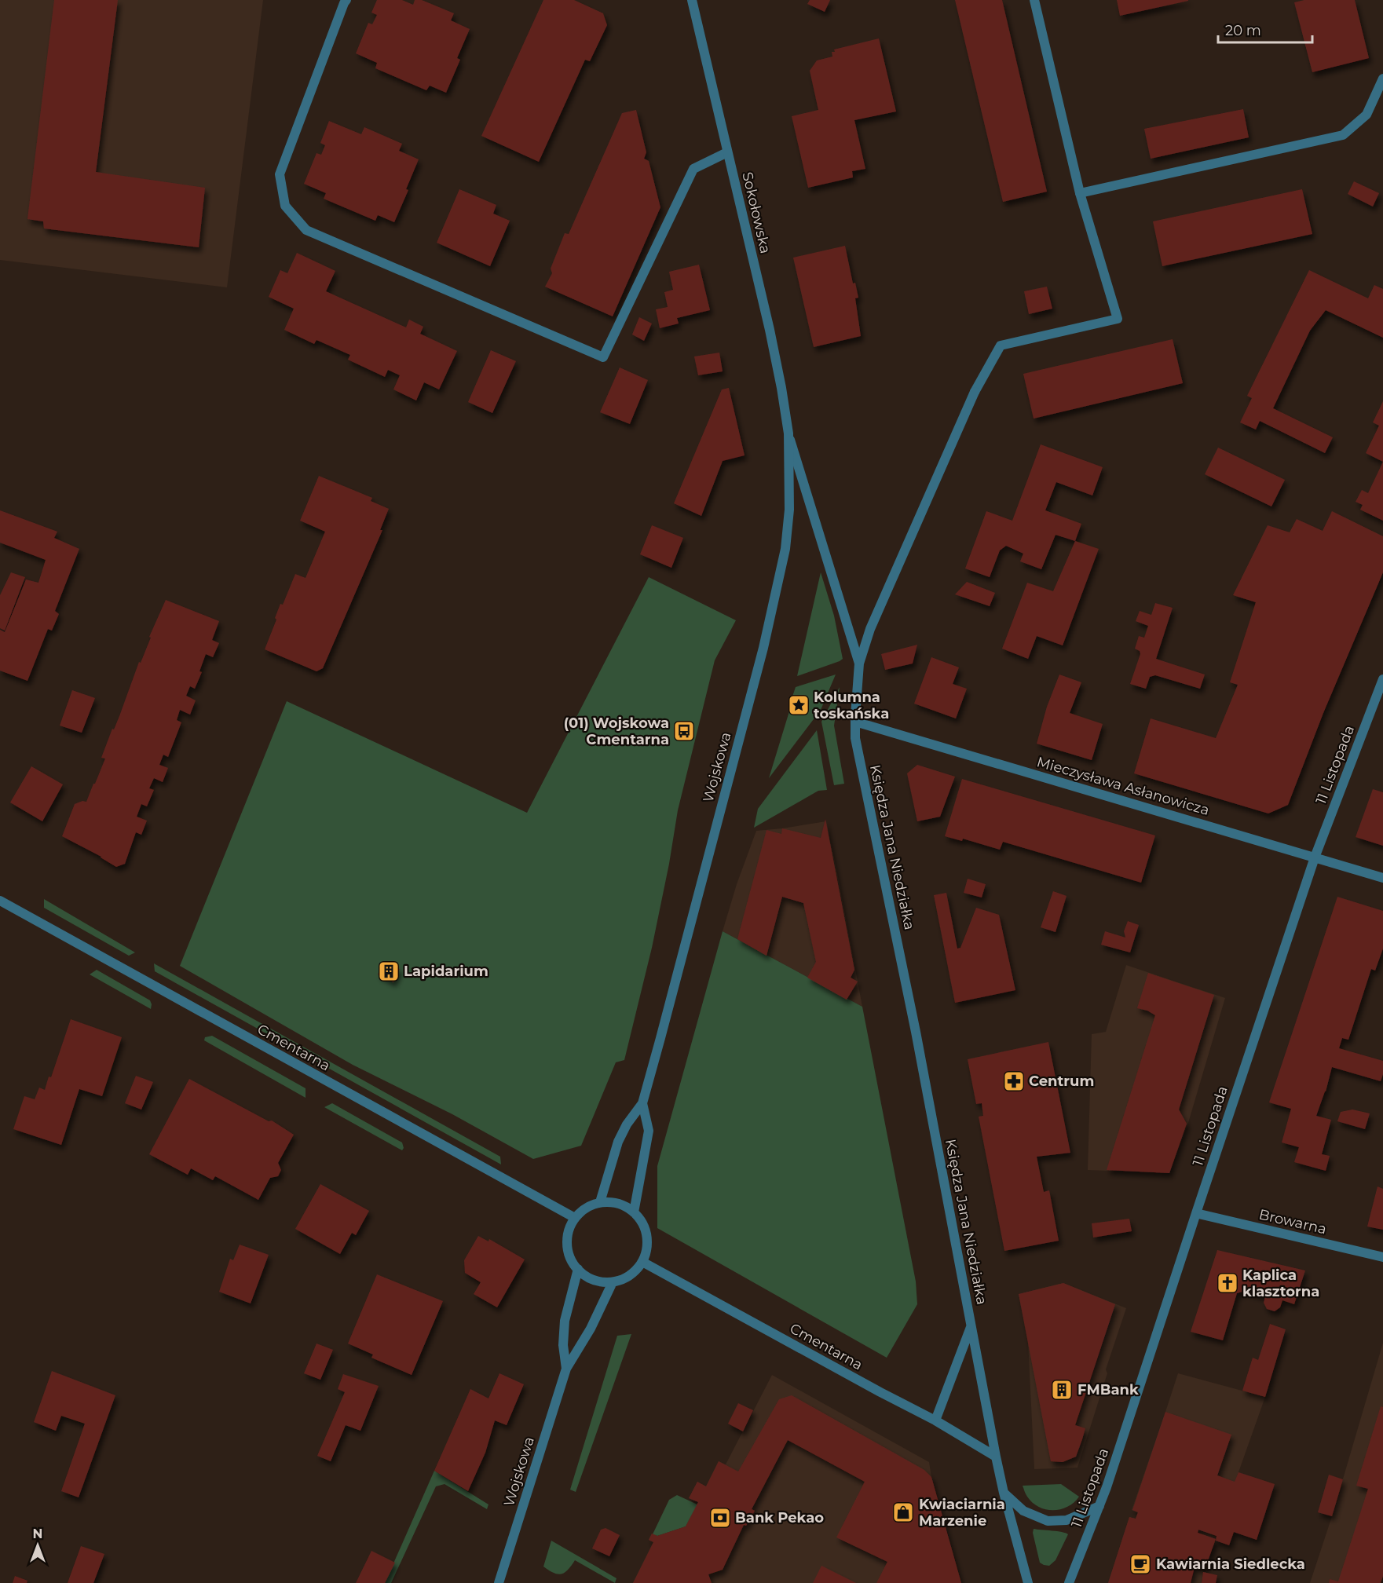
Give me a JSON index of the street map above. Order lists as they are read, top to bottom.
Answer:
{
  "streets": {
    "street": [
      "Sokołowska",
      "11 Listopada",
      "Wojskowa",
      "Mieczysława Asłanowicza",
      "Księdza Jana Niedziałka",
      "Cmentarna",
      "Browarna"
    ]
  },
  "crossings": [
    ["Sokołowska", "Wojskowa"],
    ["11 Listopada", "Mieczysława Asłanowicza"],
    ["11 Listopada", "Browarna"],
    ["Wojskowa", "Cmentarna"],
    ["Mieczysława Asłanowicza", "Księdza Jana Niedziałka"],
    ["Księdza Jana Niedziałka", "Cmentarna"]
  ],
  "places": {
    "place": ["Kolumna toskańska"],
    "bus stop": ["(01) Wojskowa Cmentarna"],
    "building": ["Lapidarium", "FMBank"],
    "pharmacy": ["Centrum"],
    "church": ["Kaplica klasztorna"],
    "shop": ["Kwiaciarnia Marzenie"],
    "bank": ["Bank Pekao"],
    "cafe": ["Kawiarnia Siedlecka"]
  },
  "scale_bar": "20 m",
  "north": "top"
}
